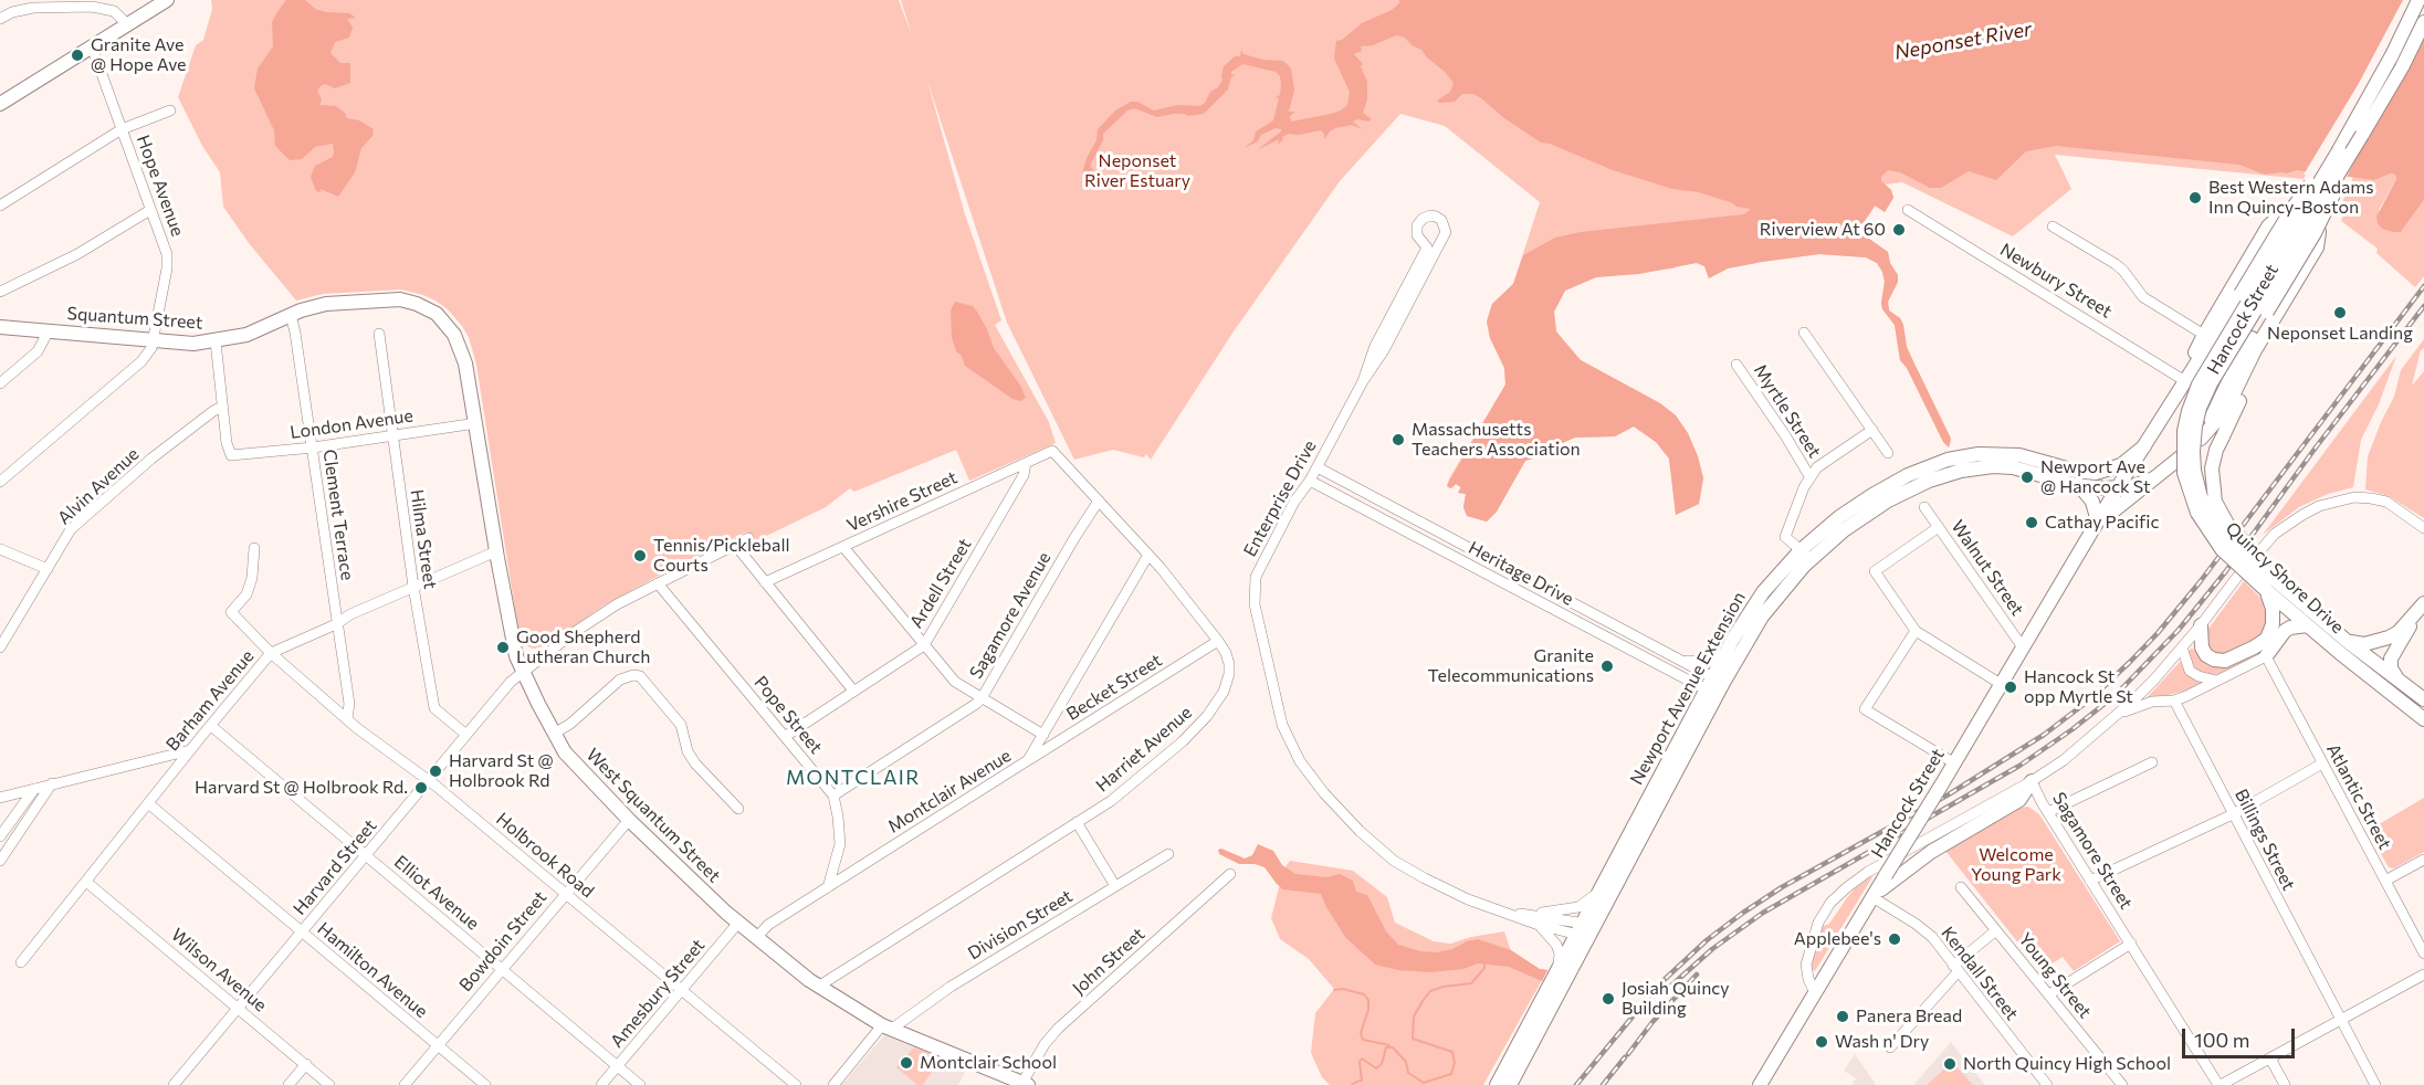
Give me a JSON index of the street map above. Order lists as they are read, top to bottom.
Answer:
{
  "streets": {
    "main road": [
      "Squantum Street",
      "Hancock Street",
      "Quincy Shore Drive",
      "Newport Avenue Extension",
      "West Squantum Street"
    ],
    "street": [
      "Hope Avenue",
      "Newbury Street",
      "Myrtle Street",
      "London Avenue",
      "Alvin Avenue",
      "Enterprise Drive",
      "Vershire Street",
      "Clement Terrace",
      "Hilma Street",
      "Walnut Street",
      "Heritage Drive",
      "Ardell Street",
      "Sagamore Avenue",
      "Becket Street",
      "Barham Avenue",
      "Pope Street",
      "Harriet Avenue",
      "Montclair Avenue",
      "Atlantic Street",
      "Billings Street",
      "Sagamore Street",
      "Holbrook Road",
      "Harvard Street",
      "Elliot Avenue",
      "Division Street",
      "Bowdoin Street",
      "John Street",
      "Wilson Avenue",
      "Hamilton Avenue",
      "Kendall Street",
      "Young Street",
      "Amesbury Street"
    ]
  },
  "crossings": [
    ["Hope Avenue", "Squantum Street"],
    ["Newbury Street", "Hancock Street"],
    ["Squantum Street", "Clement Terrace"],
    ["Squantum Street", "West Squantum Street"],
    ["Hancock Street", "Walnut Street"],
    ["Hancock Street", "Quincy Shore Drive"],
    ["Hancock Street", "Newport Avenue Extension"],
    ["Hancock Street", "Sagamore Street"],
    ["Hancock Street", "Kendall Street"],
    ["London Avenue", "Alvin Avenue"],
    ["London Avenue", "Clement Terrace"],
    ["London Avenue", "Hilma Street"],
    ["London Avenue", "West Squantum Street"],
    ["Enterprise Drive", "Heritage Drive"],
    ["Enterprise Drive", "Newport Avenue Extension"],
    ["Vershire Street", "Ardell Street"],
    ["Vershire Street", "Harriet Avenue"],
    ["Clement Terrace", "Barham Avenue"],
    ["Clement Terrace", "Holbrook Road"],
    ["Hilma Street", "Barham Avenue"],
    ["Hilma Street", "Harvard Street"],
    ["Heritage Drive", "Newport Avenue Extension"],
    ["Ardell Street", "Pope Street"],
    ["Sagamore Avenue", "Pope Street"],
    ["Sagamore Avenue", "Harriet Avenue"],
    ["Becket Street", "Harriet Avenue"],
    ["Becket Street", "Montclair Avenue"],
    ["Barham Avenue", "West Squantum Street"],
    ["Barham Avenue", "Holbrook Road"],
    ["Barham Avenue", "Elliot Avenue"],
    ["Barham Avenue", "Wilson Avenue"],
    ["Barham Avenue", "Hamilton Avenue"],
    ["Pope Street", "Montclair Avenue"],
    ["Pope Street", "Harvard Street"],
    ["Harriet Avenue", "Montclair Avenue"],
    ["Harriet Avenue", "West Squantum Street"],
    ["Montclair Avenue", "West Squantum Street"],
    ["West Squantum Street", "Harvard Street"],
    ["West Squantum Street", "Division Street"],
    ["West Squantum Street", "Bowdoin Street"],
    ["West Squantum Street", "John Street"],
    ["West Squantum Street", "Amesbury Street"],
    ["Holbrook Road", "Harvard Street"],
    ["Holbrook Road", "Bowdoin Street"],
    ["Holbrook Road", "Amesbury Street"],
    ["Harvard Street", "Elliot Avenue"],
    ["Harvard Street", "Wilson Avenue"],
    ["Harvard Street", "Hamilton Avenue"],
    ["Elliot Avenue", "Bowdoin Street"],
    ["Elliot Avenue", "Amesbury Street"],
    ["Bowdoin Street", "Hamilton Avenue"]
  ],
  "districts": ["MONTCLAIR"],
  "water": ["Neponset River"],
  "parks": ["Neponset River Estuary", "Welcome Young Park"],
  "places": [
    "Granite Ave @ Hope Ave",
    "Best Western Adams Inn Quincy-Boston",
    "Riverview At 60",
    "Neponset Landing",
    "Massachusetts Teachers Association",
    "Newport Ave @ Hancock St",
    "Cathay Pacific",
    "Tennis/Pickleball Courts",
    "Good Shepherd Lutheran Church",
    "Granite Telecommunications",
    "Hancock St opp Myrtle St",
    "Harvard St @ Holbrook Rd",
    "Harvard St @ Holbrook Rd.",
    "Applebee's",
    "Josiah Quincy Building",
    "Panera Bread",
    "Wash n' Dry",
    "Montclair School",
    "North Quincy High School"
  ],
  "scale_bar": "100 m"
}
